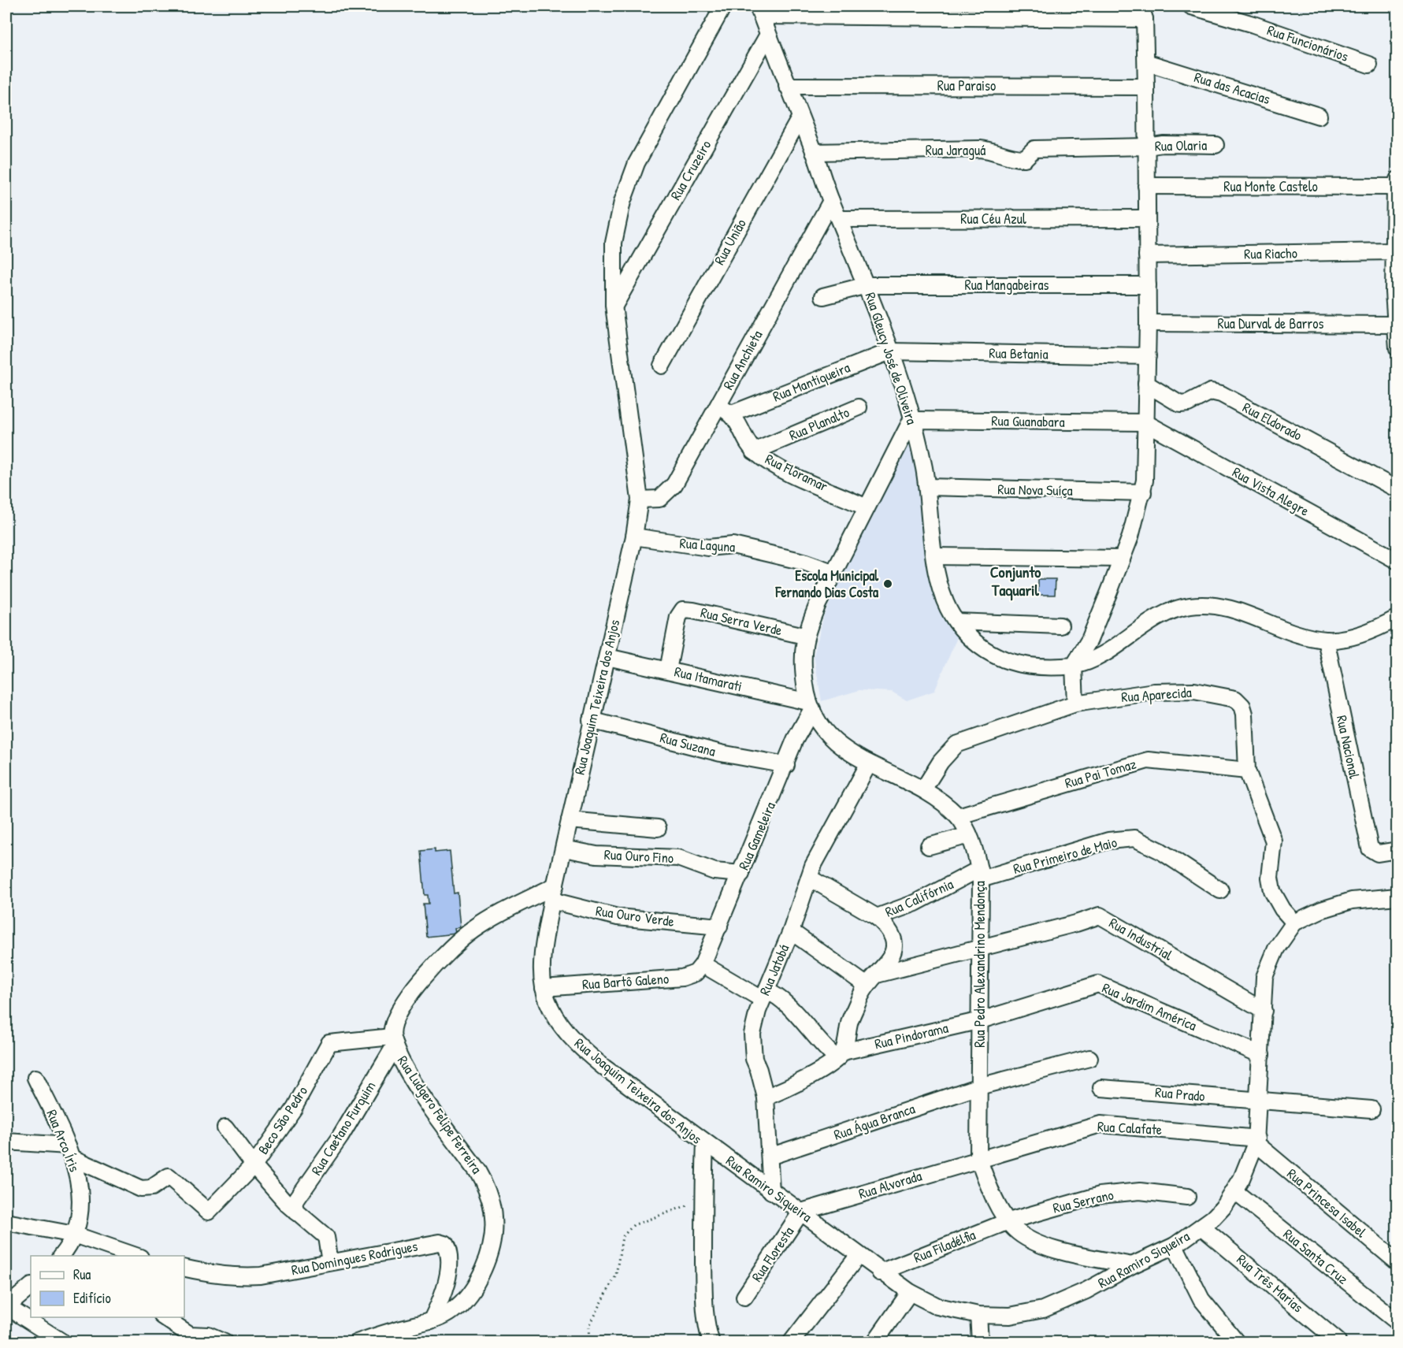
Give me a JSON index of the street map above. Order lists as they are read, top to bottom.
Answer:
{
  "streets": {
    "street": [
      "Rua Funcionários",
      "Rua Paraiso",
      "Rua das Acacias",
      "Rua Olaria",
      "Rua Jaraguá",
      "Rua Cruzeiro",
      "Rua Monte Castelo",
      "Rua Céu Azul",
      "Rua União",
      "Rua Riacho",
      "Rua Mangabeiras",
      "Rua Durval de Barros",
      "Rua Betania",
      "Rua Gleucy José de Oliveira",
      "Rua Anchieta",
      "Rua Mantiqueira",
      "Rua Guanabara",
      "Rua Eldorado",
      "Rua Planalto",
      "Rua Floramar",
      "Rua Nova Suíça",
      "Rua Vista Alegre",
      "Rua Laguna",
      "Rua Serra Verde",
      "Rua Itamarati",
      "Rua Aparecida",
      "Rua Joaquim Teixeira dos Anjos",
      "Rua Suzana",
      "Rua Nacional",
      "Rua Pai Tomaz",
      "Rua Gameleira",
      "Rua Primeiro de Maio",
      "Rua Ouro Fino",
      "Rua Califórnia",
      "Rua Ouro Verde",
      "Rua Industrial",
      "Rua Pedro Alexandrino Mendonça",
      "Rua Jatobá",
      "Rua Bartô Galeno",
      "Rua Jardim América",
      "Rua Pindorama",
      "Rua Prado",
      "Rua Ludgero Felipe Ferreira",
      "Beco São Pedro",
      "Rua Água Branca",
      "Rua Caetano Furquim",
      "Rua Calafate",
      "Rua Arco Íris",
      "Rua Alvorada",
      "Rua Ramiro Siqueira",
      "Rua Serrano",
      "Rua Princesa Isabel",
      "Rua Filadélfia",
      "Rua Floresta",
      "Rua Santa Cruz",
      "Rua Domingues Rodrigues",
      "Rua Três Marias"
    ]
  },
  "crossings": [
    ["Rua Paraiso", "Rua Gleucy José de Oliveira"],
    ["Rua Olaria", "Rua Jaraguá"],
    ["Rua Jaraguá", "Rua Gleucy José de Oliveira"],
    ["Rua Cruzeiro", "Rua Gleucy José de Oliveira"],
    ["Rua Cruzeiro", "Rua Joaquim Teixeira dos Anjos"],
    ["Rua Céu Azul", "Rua Gleucy José de Oliveira"],
    ["Rua União", "Rua Gleucy José de Oliveira"],
    ["Rua Mangabeiras", "Rua Gleucy José de Oliveira"],
    ["Rua Betania", "Rua Gleucy José de Oliveira"],
    ["Rua Betania", "Rua Mantiqueira"],
    ["Rua Gleucy José de Oliveira", "Rua Anchieta"],
    ["Rua Gleucy José de Oliveira", "Rua Mantiqueira"],
    ["Rua Gleucy José de Oliveira", "Rua Guanabara"],
    ["Rua Gleucy José de Oliveira", "Rua Nova Suíça"],
    ["Rua Gleucy José de Oliveira", "Rua Nacional"],
    ["Rua Gleucy José de Oliveira", "Rua Pedro Alexandrino Mendonça"],
    ["Rua Anchieta", "Rua Joaquim Teixeira dos Anjos"],
    ["Rua Mantiqueira", "Rua Floramar"],
    ["Rua Guanabara", "Rua Vista Alegre"],
    ["Rua Guanabara", "Rua Pedro Alexandrino Mendonça"],
    ["Rua Planalto", "Rua Floramar"],
    ["Rua Floramar", "Rua Pedro Alexandrino Mendonça"],
    ["Rua Laguna", "Rua Joaquim Teixeira dos Anjos"],
    ["Rua Laguna", "Rua Pedro Alexandrino Mendonça"],
    ["Rua Serra Verde", "Rua Itamarati"],
    ["Rua Serra Verde", "Rua Pedro Alexandrino Mendonça"],
    ["Rua Itamarati", "Rua Joaquim Teixeira dos Anjos"],
    ["Rua Itamarati", "Rua Gameleira"],
    ["Rua Itamarati", "Rua Pedro Alexandrino Mendonça"],
    ["Rua Aparecida", "Rua Pai Tomaz"],
    ["Rua Aparecida", "Rua Pedro Alexandrino Mendonça"],
    ["Rua Aparecida", "Rua Ramiro Siqueira"],
    ["Rua Joaquim Teixeira dos Anjos", "Rua Suzana"],
    ["Rua Joaquim Teixeira dos Anjos", "Rua Ouro Fino"],
    ["Rua Joaquim Teixeira dos Anjos", "Rua Ouro Verde"],
    ["Rua Joaquim Teixeira dos Anjos", "Rua Bartô Galeno"],
    ["Rua Joaquim Teixeira dos Anjos", "Rua Ramiro Siqueira"],
    ["Rua Suzana", "Rua Gameleira"],
    ["Rua Pai Tomaz", "Rua Pedro Alexandrino Mendonça"],
    ["Rua Gameleira", "Rua Ouro Fino"],
    ["Rua Gameleira", "Rua Ouro Verde"],
    ["Rua Gameleira", "Rua Pedro Alexandrino Mendonça"],
    ["Rua Gameleira", "Rua Bartô Galeno"],
    ["Rua Primeiro de Maio", "Rua Califórnia"],
    ["Rua Primeiro de Maio", "Rua Pedro Alexandrino Mendonça"],
    ["Rua Califórnia", "Rua Industrial"],
    ["Rua Califórnia", "Rua Pedro Alexandrino Mendonça"],
    ["Rua Califórnia", "Rua Pindorama"],
    ["Rua Industrial", "Rua Pedro Alexandrino Mendonça"],
    ["Rua Industrial", "Rua Ramiro Siqueira"],
    ["Rua Pedro Alexandrino Mendonça", "Rua Jatobá"],
    ["Rua Pedro Alexandrino Mendonça", "Rua Jardim América"],
    ["Rua Pedro Alexandrino Mendonça", "Rua Pindorama"],
    ["Rua Pedro Alexandrino Mendonça", "Rua Água Branca"],
    ["Rua Pedro Alexandrino Mendonça", "Rua Calafate"],
    ["Rua Pedro Alexandrino Mendonça", "Rua Alvorada"],
    ["Rua Pedro Alexandrino Mendonça", "Rua Ramiro Siqueira"],
    ["Rua Pedro Alexandrino Mendonça", "Rua Serrano"],
    ["Rua Pedro Alexandrino Mendonça", "Rua Filadélfia"],
    ["Rua Jatobá", "Rua Água Branca"],
    ["Rua Jatobá", "Rua Ramiro Siqueira"],
    ["Rua Jardim América", "Rua Pindorama"],
    ["Rua Jardim América", "Rua Ramiro Siqueira"],
    ["Rua Prado", "Rua Ramiro Siqueira"],
    ["Rua Ludgero Felipe Ferreira", "Beco São Pedro"],
    ["Rua Ludgero Felipe Ferreira", "Rua Caetano Furquim"],
    ["Rua Ludgero Felipe Ferreira", "Rua Domingues Rodrigues"],
    ["Beco São Pedro", "Rua Caetano Furquim"],
    ["Beco São Pedro", "Rua Domingues Rodrigues"],
    ["Rua Calafate", "Rua Alvorada"],
    ["Rua Calafate", "Rua Ramiro Siqueira"],
    ["Rua Calafate", "Rua Princesa Isabel"],
    ["Rua Alvorada", "Rua Ramiro Siqueira"],
    ["Rua Alvorada", "Rua Floresta"],
    ["Rua Ramiro Siqueira", "Rua Princesa Isabel"],
    ["Rua Ramiro Siqueira", "Rua Filadélfia"],
    ["Rua Ramiro Siqueira", "Rua Floresta"],
    ["Rua Ramiro Siqueira", "Rua Santa Cruz"],
    ["Rua Ramiro Siqueira", "Rua Três Marias"],
    ["Rua Serrano", "Rua Filadélfia"]
  ],
  "districts": ["Conjunto Taquaril"],
  "places": ["Escola Municipal Fernando Dias Costa"],
  "legend": ["Rua", "Edifício"]
}
